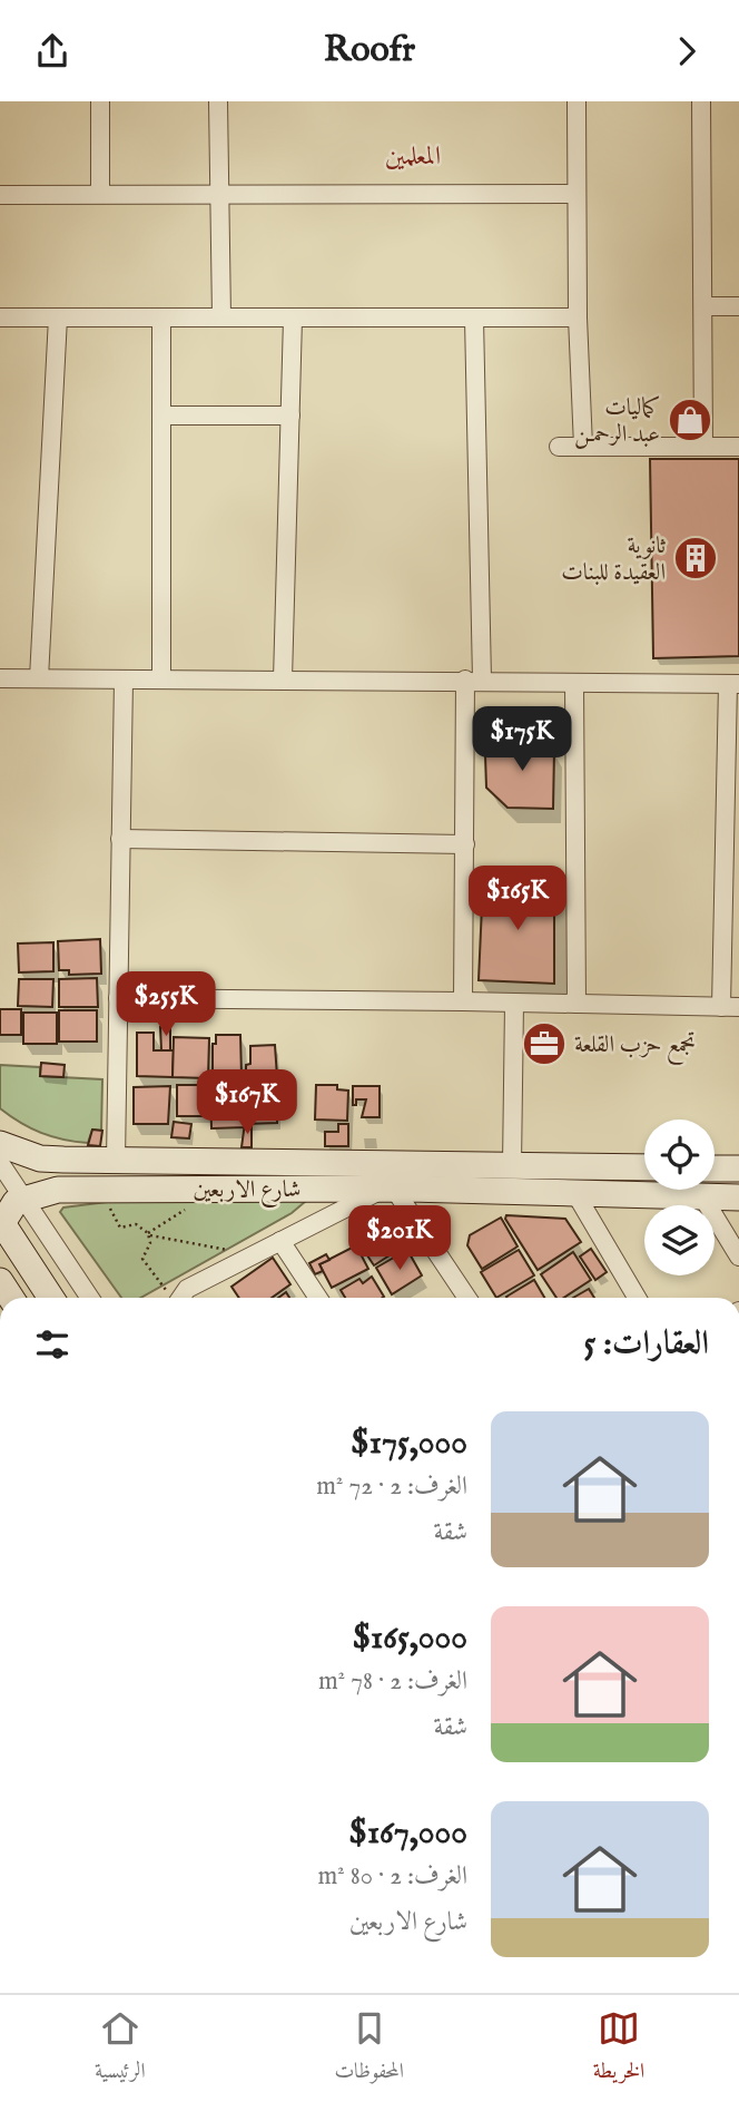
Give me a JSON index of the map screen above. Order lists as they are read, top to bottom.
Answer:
{
  "streets": {
    "main road": ["شارع الاربعين"]
  },
  "districts": ["المعلمين"],
  "places": {
    "shop": ["كماليات عبد الرحمـن"],
    "building": ["ثانوية العقيدة للبنات"],
    "office": ["تجمع حزب القلعة"]
  },
  "page": {
    "header": "Roofr",
    "price": [
      "$175K",
      "$165K",
      "$255K",
      "$167K",
      "$201K"
    ],
    "heading": "العقارات: 5",
    "list": [
      {
        "name": "$175,000",
        "note": "الغرف: 2 · 72 m² · شقة"
      },
      {
        "name": "$165,000",
        "note": "الغرف: 2 · 78 m² · شقة"
      },
      {
        "name": "$167,000",
        "note": "الغرف: 2 · 80 m² · شارع الاربعين"
      }
    ],
    "tabs": ["الخريطة", "المحفوظات", "الرئيسية"]
  }
}
